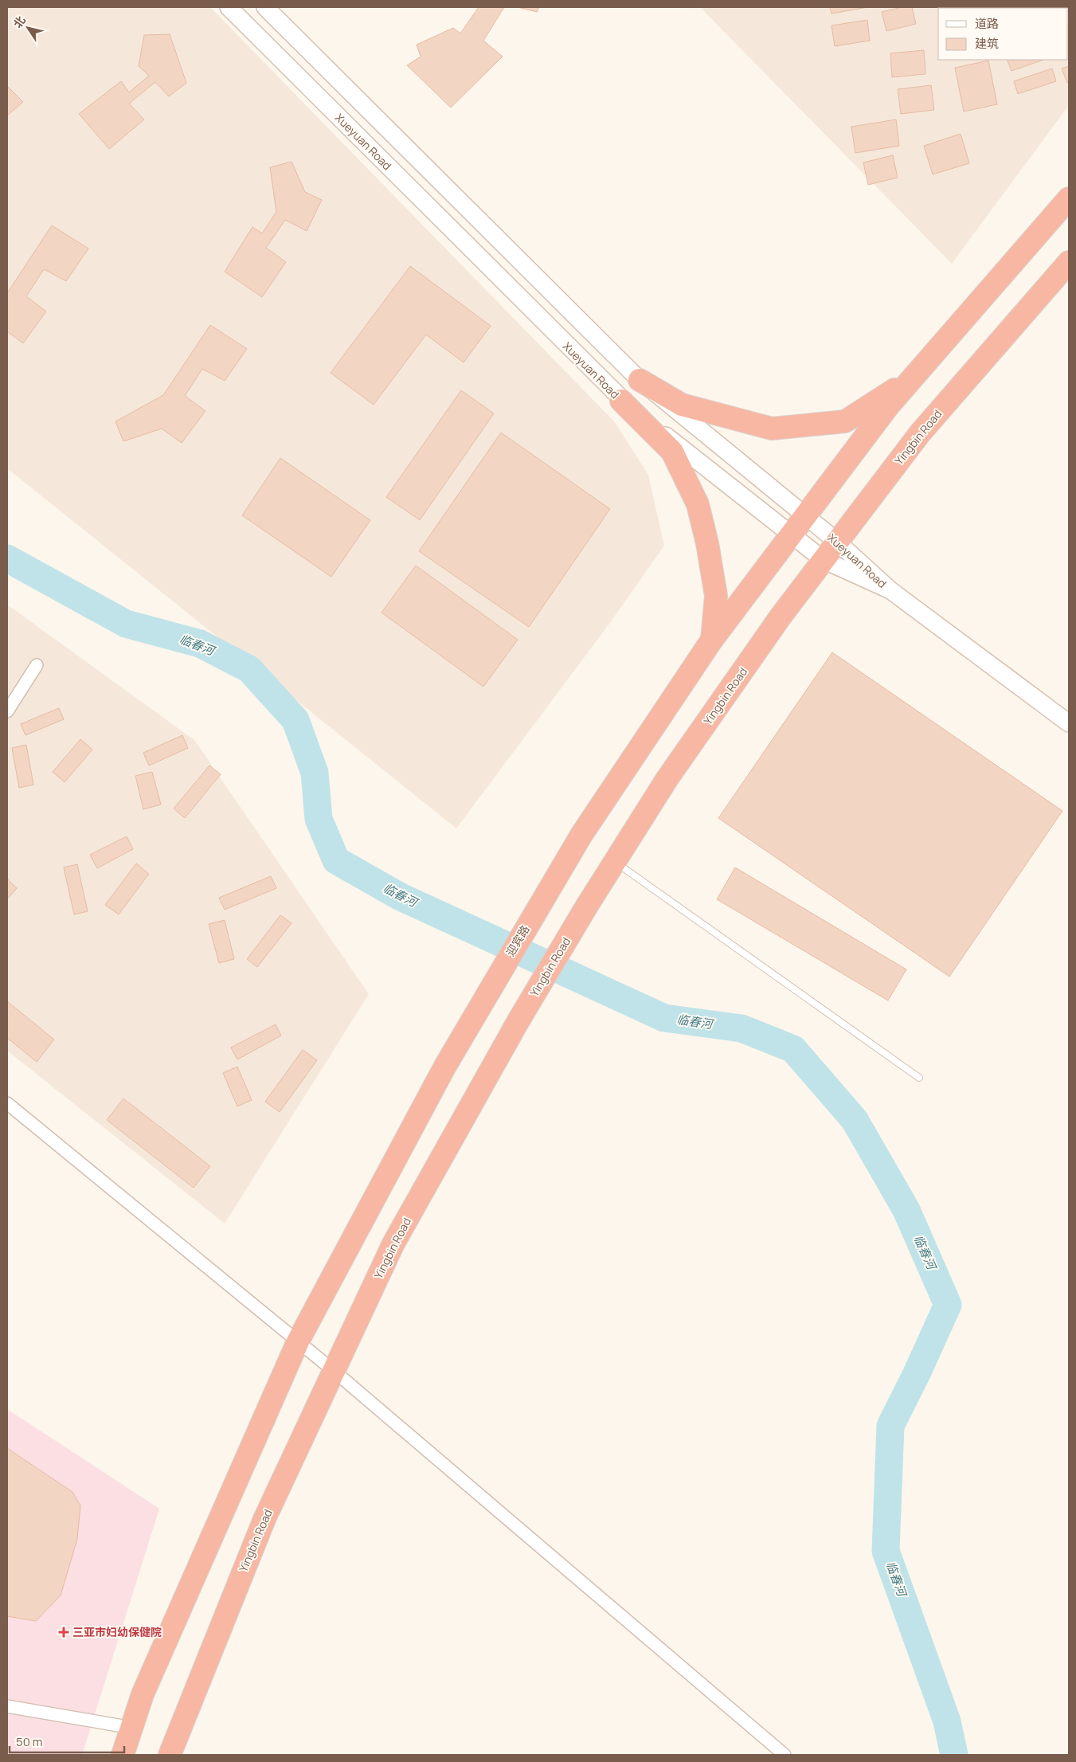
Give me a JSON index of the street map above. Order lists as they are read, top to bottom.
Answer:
{
  "streets": {
    "highway": ["Yingbin Road", "迎宾路"],
    "main road": ["Xueyuan Road"]
  },
  "crossings": [
    ["Xueyuan Road", "Yingbin Road"]
  ],
  "water": ["临春河"],
  "places": {
    "health": ["三亚市妇幼保健院"]
  },
  "legend": ["道路", "建筑"],
  "scale_bar": "50 m",
  "north": "top left"
}
